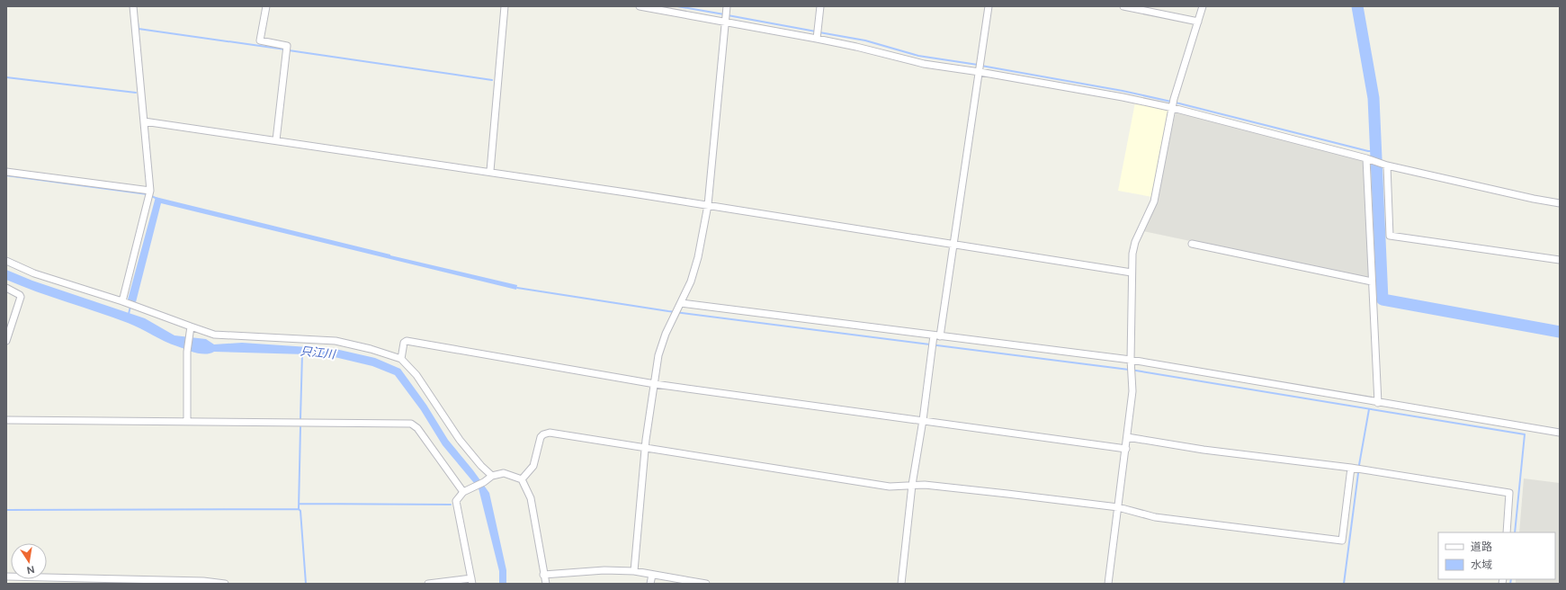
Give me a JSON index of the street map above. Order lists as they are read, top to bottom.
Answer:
{
  "water": ["只江川"],
  "legend": ["道路", "水域"],
  "north": "bottom"
}
